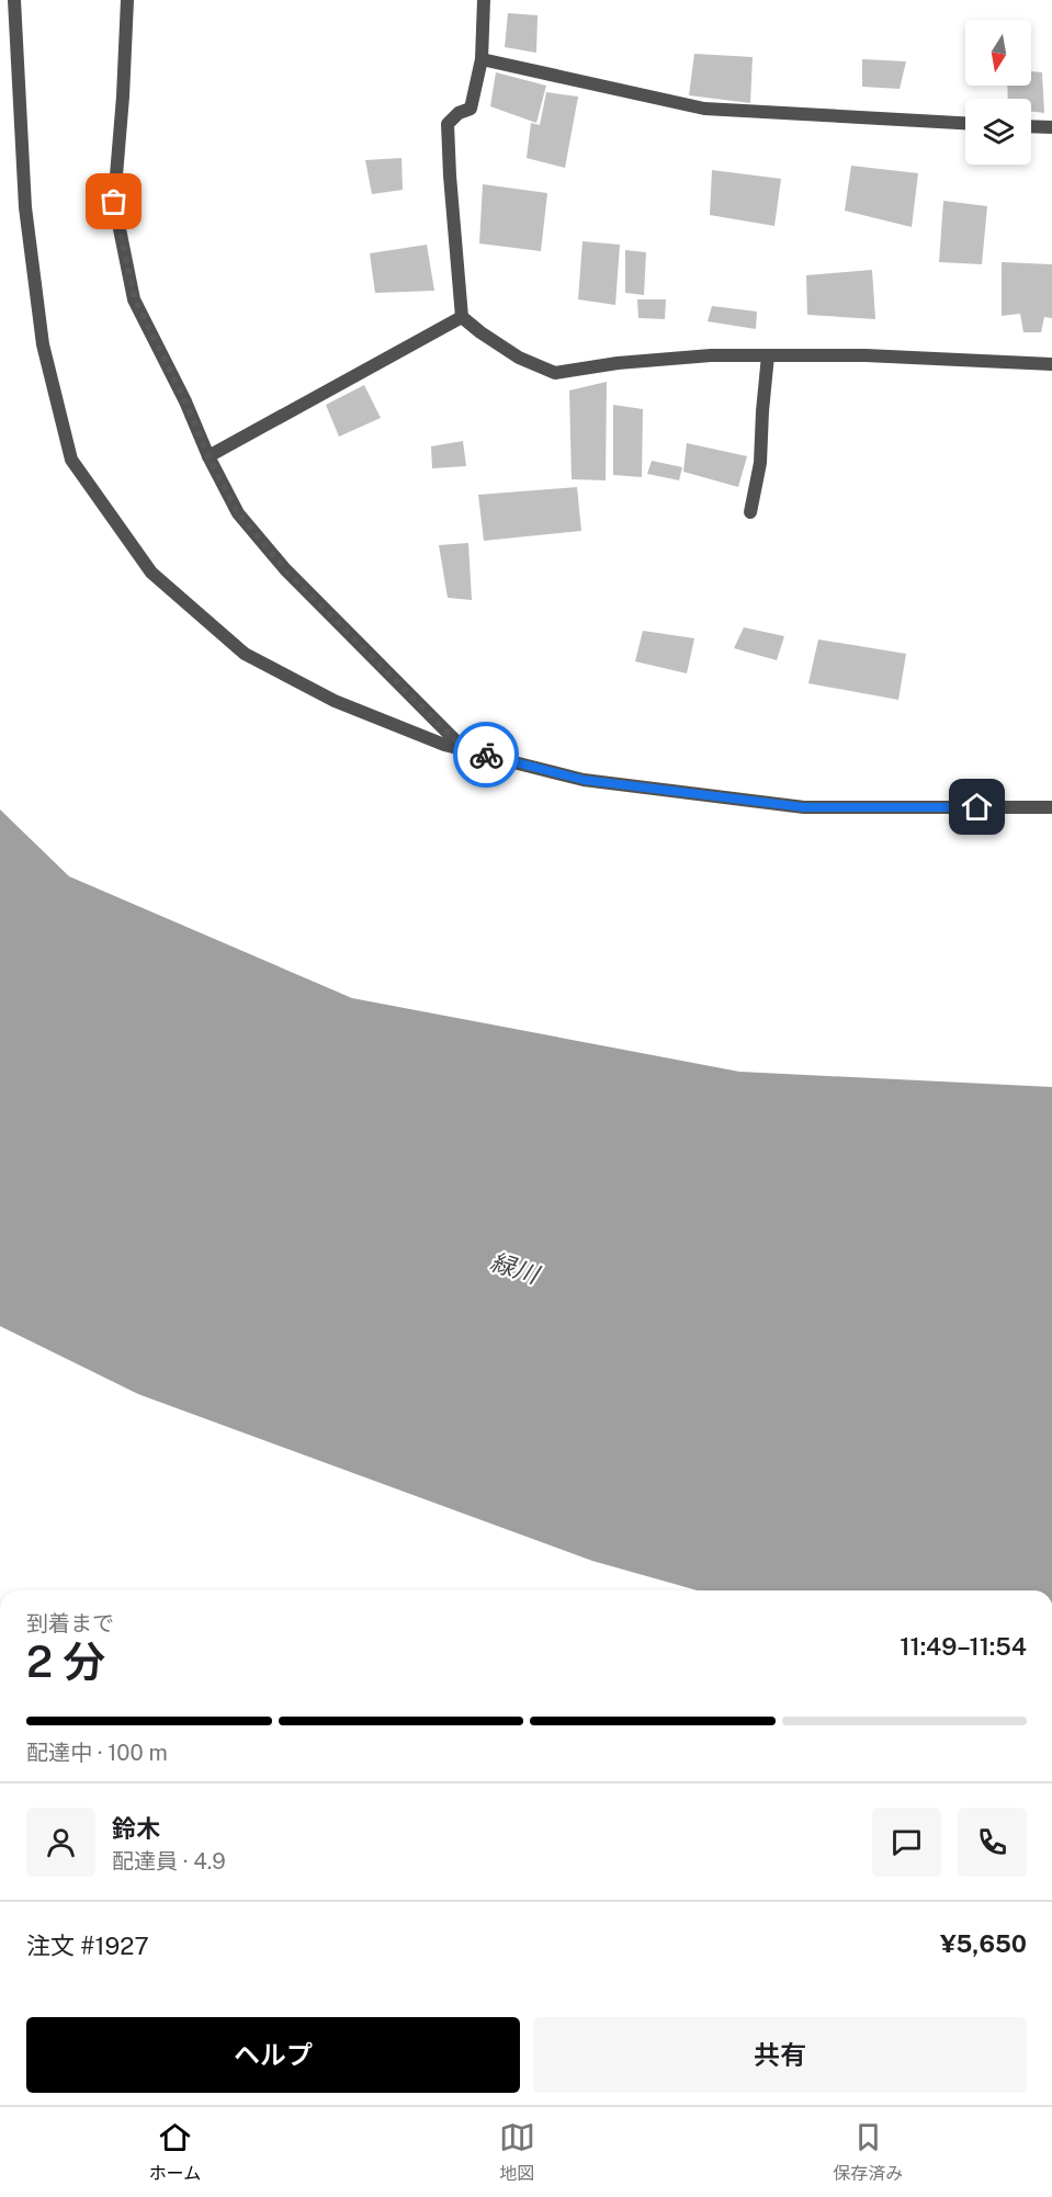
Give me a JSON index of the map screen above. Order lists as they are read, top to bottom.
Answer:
{
  "water": ["緑川"],
  "north": "bottom",
  "page": {
    "heading": ["2 分", "到着まで", "11:49–11:54"],
    "panel": [
      "鈴木",
      "配達員 · 4.9",
      "注文 #1927",
      "¥5,650"
    ],
    "bar": "配達中 · 100 m",
    "buttons": ["ヘルプ", "共有"],
    "tabs": ["ホーム", "地図", "保存済み"]
  }
}
